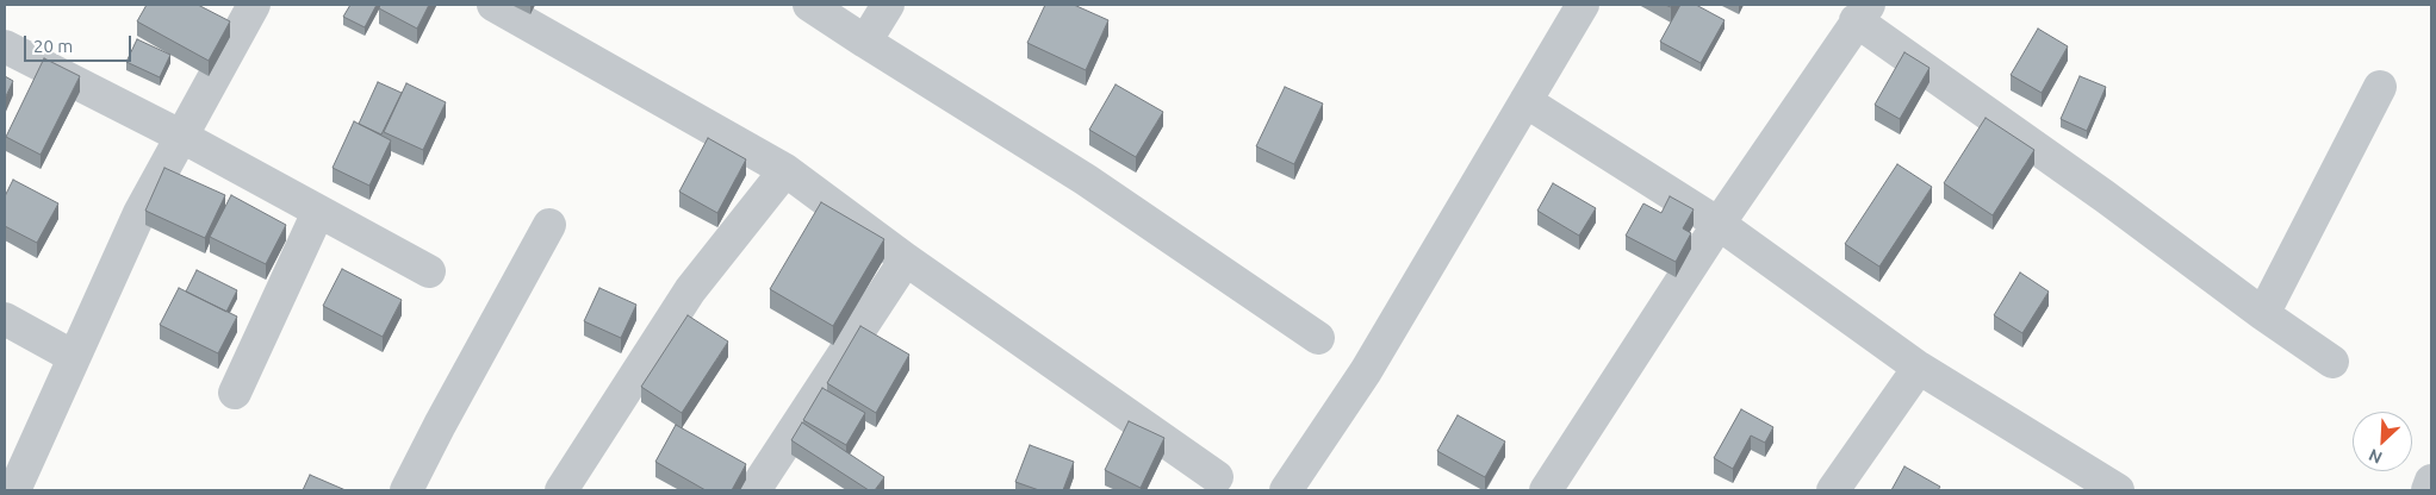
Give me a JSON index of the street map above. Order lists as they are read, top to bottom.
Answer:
{
  "scale_bar": "20 m",
  "north": "bottom left"
}
